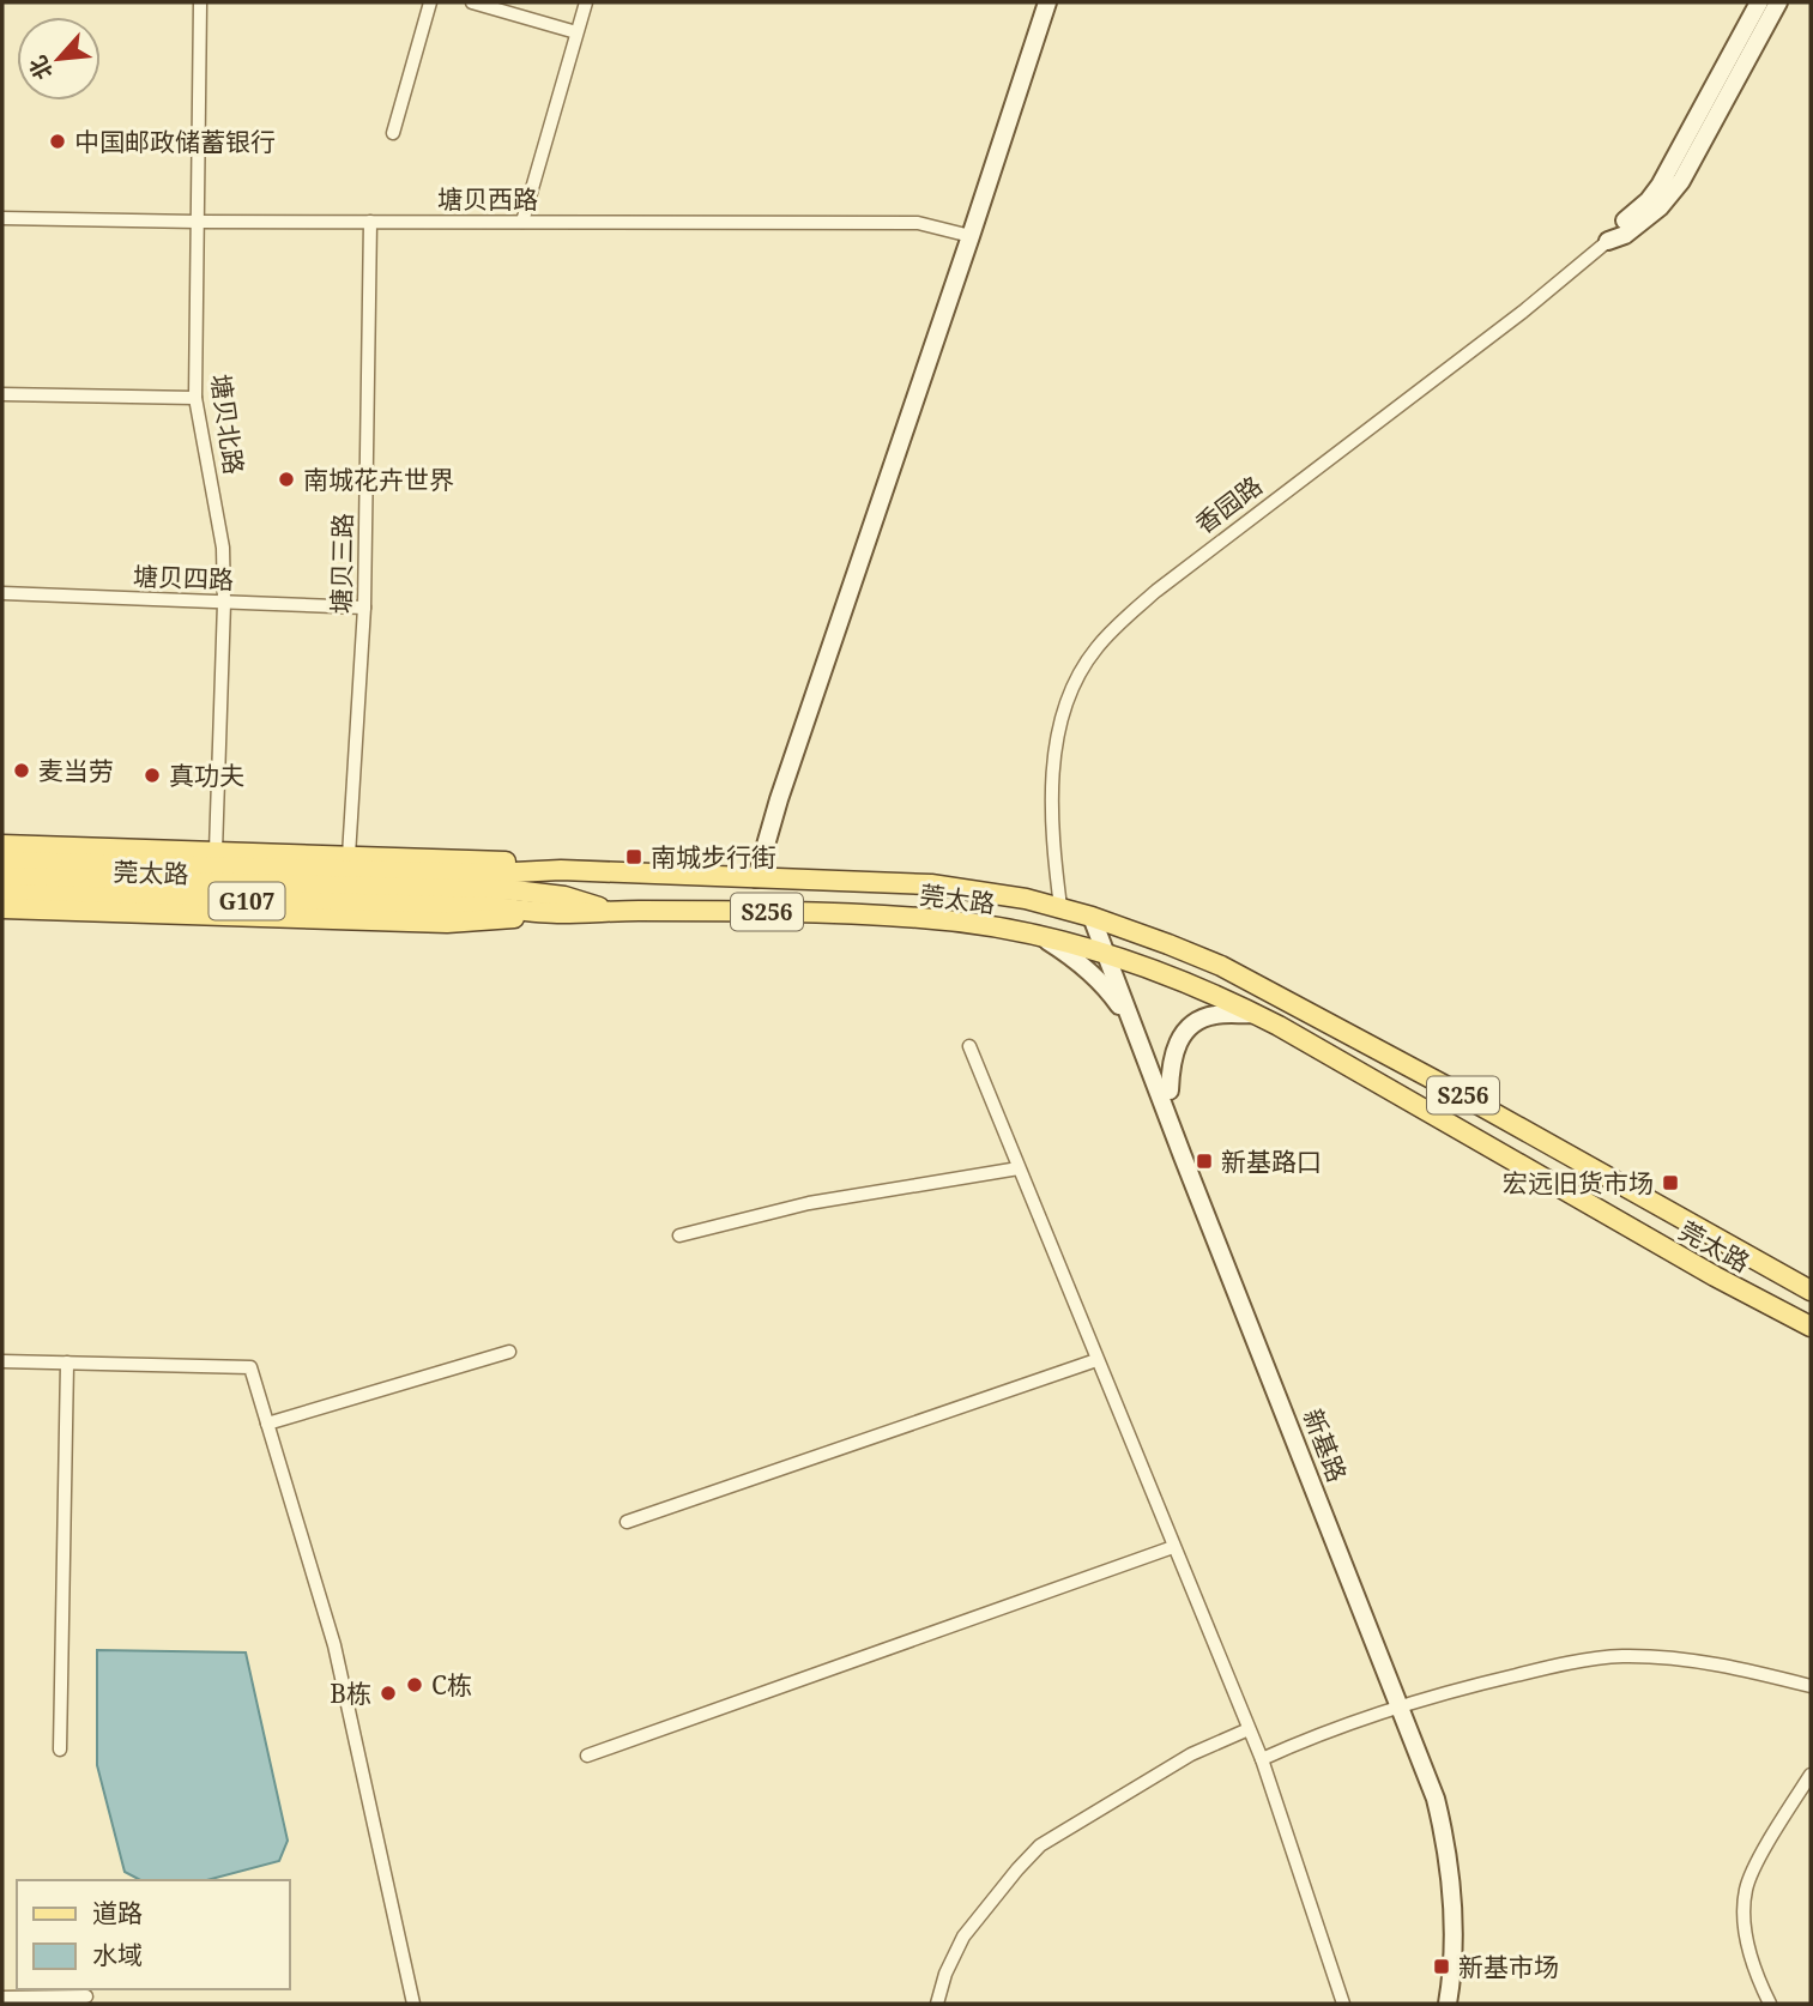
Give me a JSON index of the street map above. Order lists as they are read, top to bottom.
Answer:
{
  "streets": {
    "main road": ["莞太路", "G107", "S256"],
    "street": [
      "塘贝西路",
      "塘贝北路",
      "香园路",
      "塘贝三路",
      "塘贝四路",
      "新基路"
    ]
  },
  "crossings": [
    ["塘贝西路", "塘贝北路"],
    ["塘贝西路", "塘贝三路"],
    ["塘贝北路", "塘贝四路"],
    ["香园路", "莞太路"],
    ["塘贝三路", "塘贝四路"],
    ["莞太路", "新基路"]
  ],
  "places": {
    "other": [
      "中国邮政储蓄银行",
      "南城花卉世界",
      "麦当劳",
      "真功夫",
      "C栋",
      "B栋"
    ],
    "transit": [
      "南城步行街",
      "新基路口",
      "宏远旧货市场",
      "新基市场"
    ]
  },
  "legend": ["道路", "水域"],
  "north": "bottom left"
}
